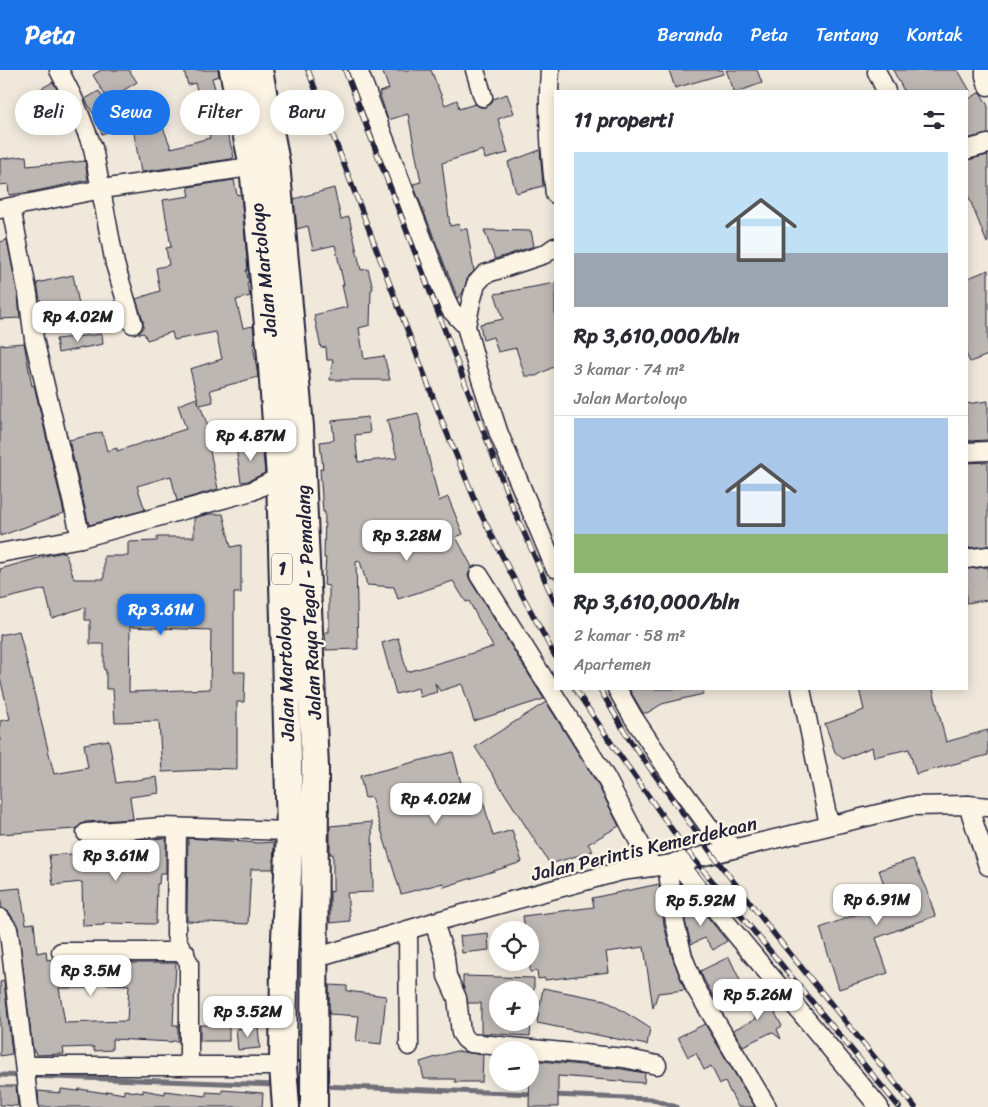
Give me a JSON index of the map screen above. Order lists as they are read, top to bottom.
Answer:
{
  "streets": {
    "highway": ["Jalan Martoloyo", "1", "Jalan Raya Tegal - Pemalang"],
    "street": ["Jalan Perintis Kemerdekaan"]
  },
  "crossings": [
    ["Jalan Martoloyo", "1"],
    ["Jalan Martoloyo", "Jalan Raya Tegal - Pemalang"],
    ["Jalan Raya Tegal - Pemalang", "Jalan Perintis Kemerdekaan"]
  ],
  "page": {
    "header": "Peta",
    "nav": [
      "Beranda",
      "Peta",
      "Tentang",
      "Kontak"
    ],
    "chip": [
      "Beli",
      "Sewa",
      "Filter",
      "Baru"
    ],
    "heading": "11 properti",
    "list": [
      {
        "name": "Rp 3,610,000/bln",
        "note": "3 kamar · 74 m² · Jalan Martoloyo"
      },
      {
        "name": "Rp 3,610,000/bln",
        "note": "2 kamar · 58 m² · Apartemen"
      }
    ],
    "price": [
      "Rp 4.02M",
      "Rp 4.87M",
      "Rp 3.28M",
      "Rp 3.61M",
      "Rp 4.02M",
      "Rp 3.61M",
      "Rp 6.91M",
      "Rp 5.92M",
      "Rp 3.5M",
      "Rp 5.26M",
      "Rp 3.52M"
    ],
    "map_buttons": ["+", "−"]
  }
}
